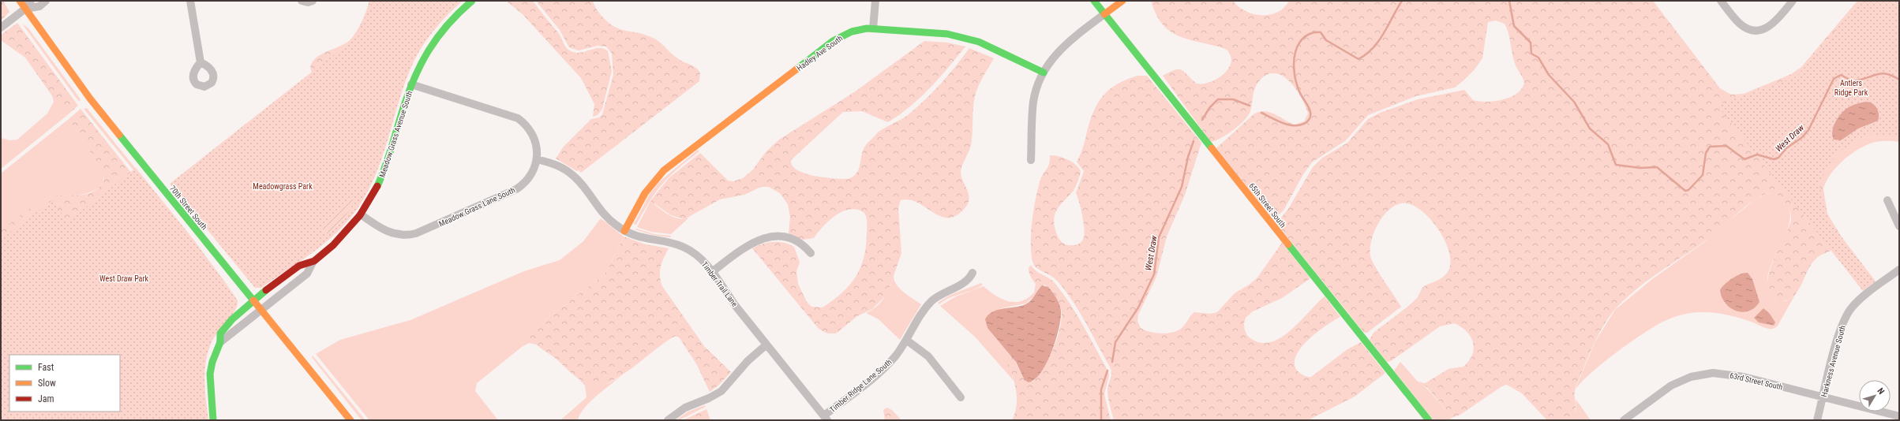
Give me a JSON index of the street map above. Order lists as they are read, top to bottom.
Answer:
{
  "streets": {
    "street": [
      "Hadley Ave South",
      "Meadow Grass Avenue South",
      "65th Street South",
      "Meadow Grass Lane South",
      "70th Street South",
      "Timber Trail Lane",
      "Harkness Avenue South",
      "63rd Street South",
      "Timber Ridge Lane South"
    ]
  },
  "crossings": [
    ["Hadley Ave South", "Timber Trail Lane"],
    ["Meadow Grass Avenue South", "Meadow Grass Lane South"],
    ["Meadow Grass Avenue South", "70th Street South"],
    ["Meadow Grass Lane South", "Timber Trail Lane"],
    ["Timber Trail Lane", "Timber Ridge Lane South"],
    ["Harkness Avenue South", "63rd Street South"]
  ],
  "water": ["West Draw"],
  "parks": ["Antlers Ridge Park", "Meadowgrass Park", "West Draw Park"],
  "legend": ["Fast", "Slow", "Jam"],
  "north": "top right"
}
